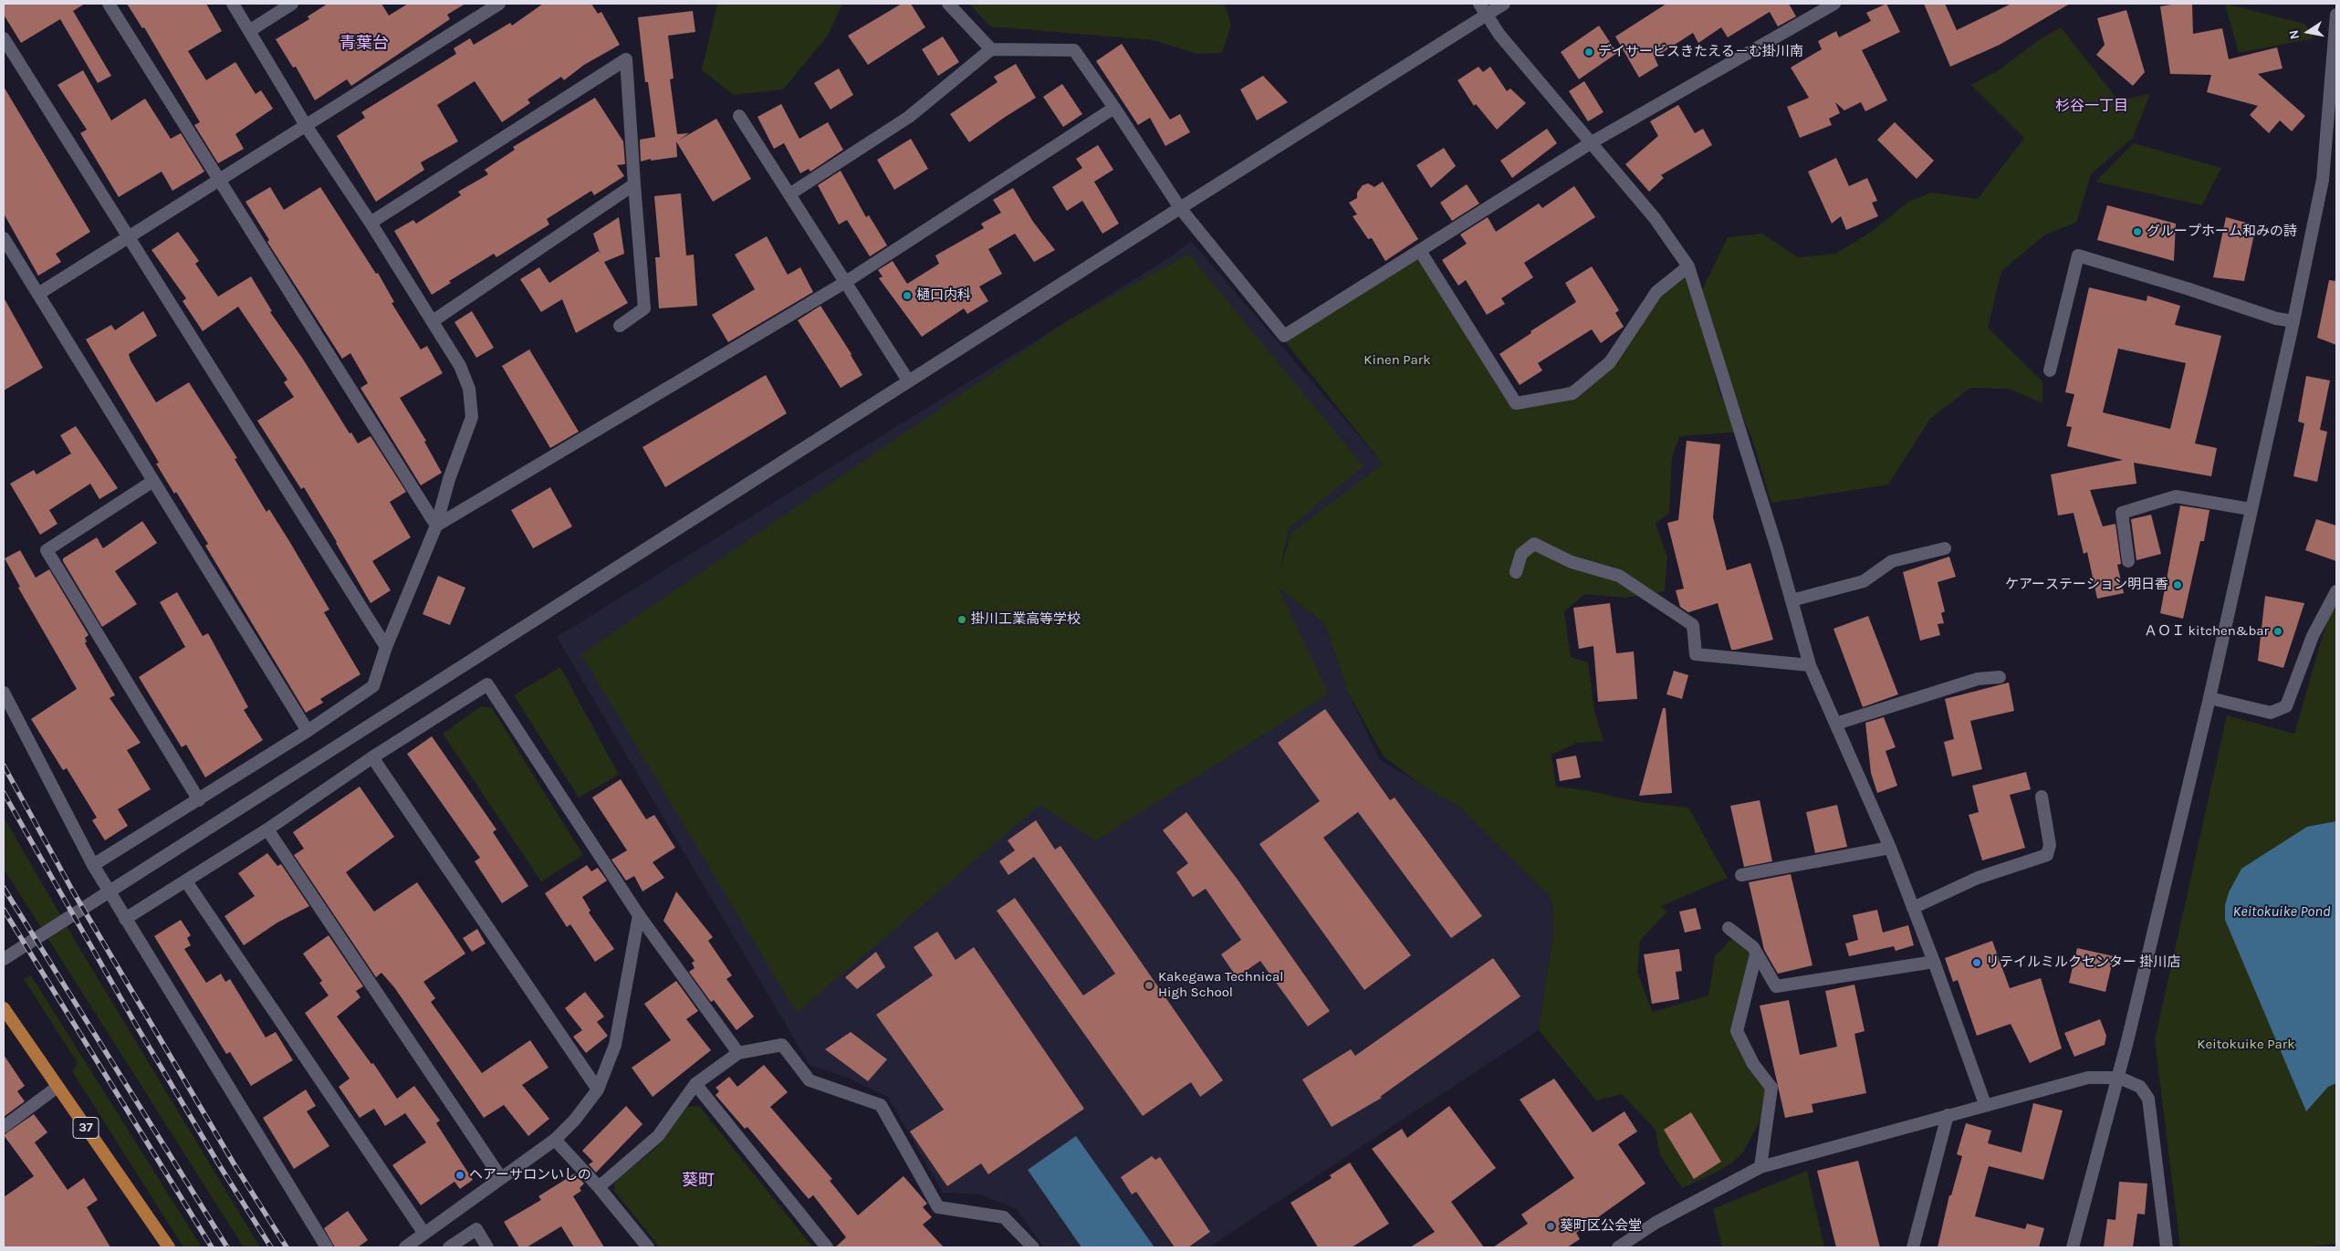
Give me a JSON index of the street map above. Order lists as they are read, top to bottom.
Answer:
{
  "streets": {
    "main road": ["37"]
  },
  "districts": ["青葉台", "杉谷一丁目", "葵町"],
  "water": ["Keitokuike Pond"],
  "parks": ["Kinen Park", "Keitokuike Park"],
  "places": [
    "デイサービスきたえる－む掛川南",
    "グループホーム和みの詩",
    "樋口内科",
    "ケアーステーション明日香",
    "掛川工業高等学校",
    "ＡＯＩ kitchen&bar",
    "リテイルミルクセンター 掛川店",
    "Kakegawa Technical High School",
    "ヘアーサロンいしの",
    "葵町区公会堂"
  ],
  "north": "left"
}
